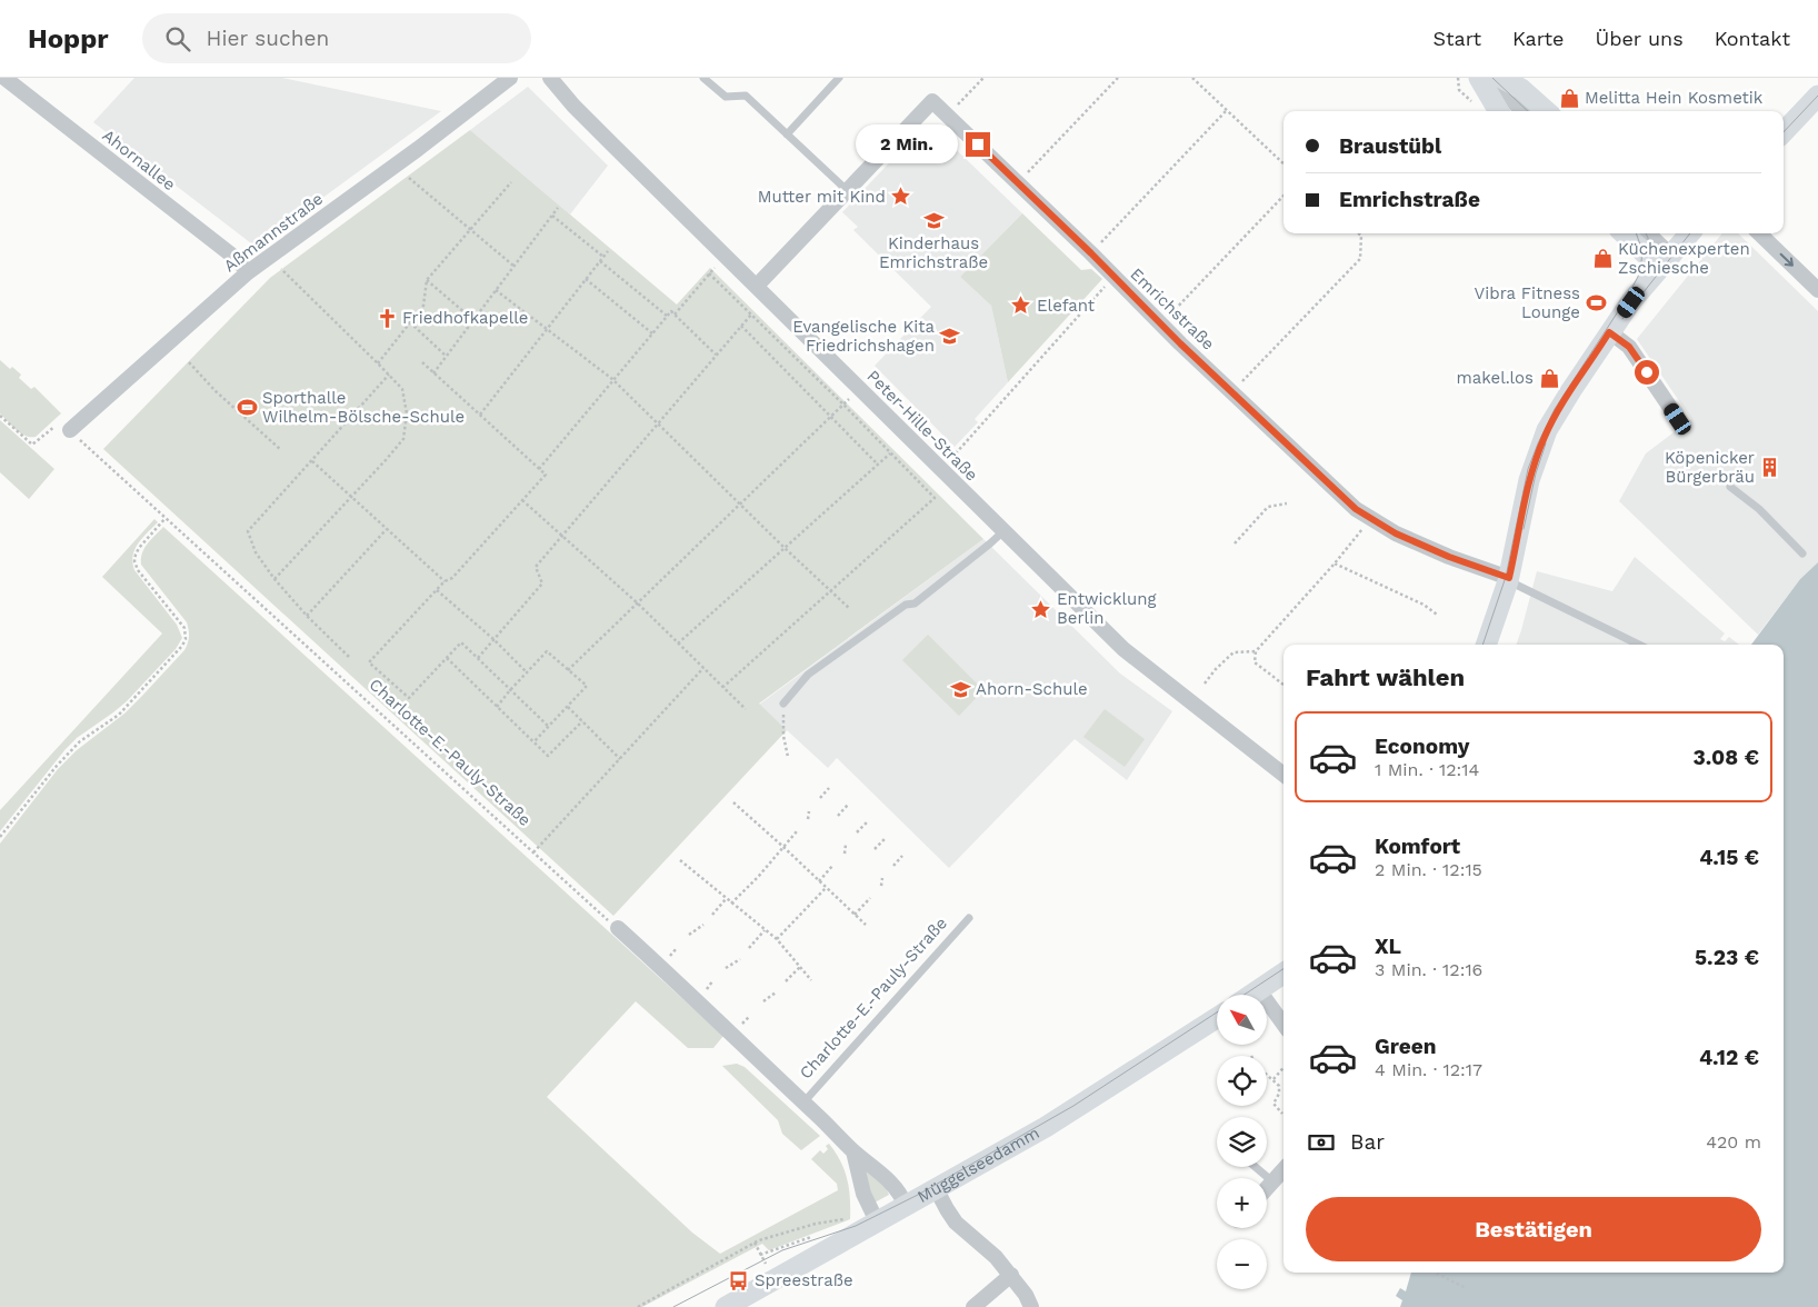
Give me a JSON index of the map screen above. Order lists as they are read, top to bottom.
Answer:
{
  "streets": {
    "main road": ["Müggelseedamm"],
    "street": [
      "Ahornallee",
      "Aßmannstraße",
      "Emrichstraße",
      "Peter-Hille-Straße",
      "Charlotte-E.-Pauly-Straße"
    ]
  },
  "crossings": [
    ["Ahornallee", "Aßmannstraße"],
    ["Aßmannstraße", "Charlotte-E.-Pauly-Straße"],
    ["Emrichstraße", "Peter-Hille-Straße"],
    ["Charlotte-E.-Pauly-Straße", "Müggelseedamm"]
  ],
  "places": {
    "shop": ["Melitta Hein Kosmetik", "Küchenexperten Zschiesche", "makel.los"],
    "place": ["Mutter mit Kind", "Elefant", "Entwicklung Berlin"],
    "school or university": ["Kinderhaus Emrichstraße", "Evangelische Kita Friedrichshagen", "Ahorn-Schule"],
    "sports": ["Vibra Fitness Lounge", "Sporthalle Wilhelm-Bölsche-Schule"],
    "church": ["Friedhofkapelle"],
    "building": ["Köpenicker Bürgerbräu"],
    "bus stop": ["Spreestraße"]
  },
  "north": "top left",
  "page": {
    "header": "Hoppr",
    "search": "Hier suchen",
    "nav": [
      "Start",
      "Karte",
      "Über uns",
      "Kontakt"
    ],
    "banner": ["Braustübl", "Emrichstraße"],
    "bubble": "2 Min.",
    "heading": "Fahrt wählen",
    "list": [
      {
        "name": "Economy",
        "note": "1 Min. · 12:14",
        "value": "3.08 €"
      },
      {
        "name": "Komfort",
        "note": "2 Min. · 12:15",
        "value": "4.15 €"
      },
      {
        "name": "XL",
        "note": "3 Min. · 12:16",
        "value": "5.23 €"
      },
      {
        "name": "Green",
        "note": "4 Min. · 12:17",
        "value": "4.12 €"
      }
    ],
    "map_buttons": ["+", "−"],
    "pay": ["Bar", "420 m"],
    "buttons": "Bestätigen"
  }
}
